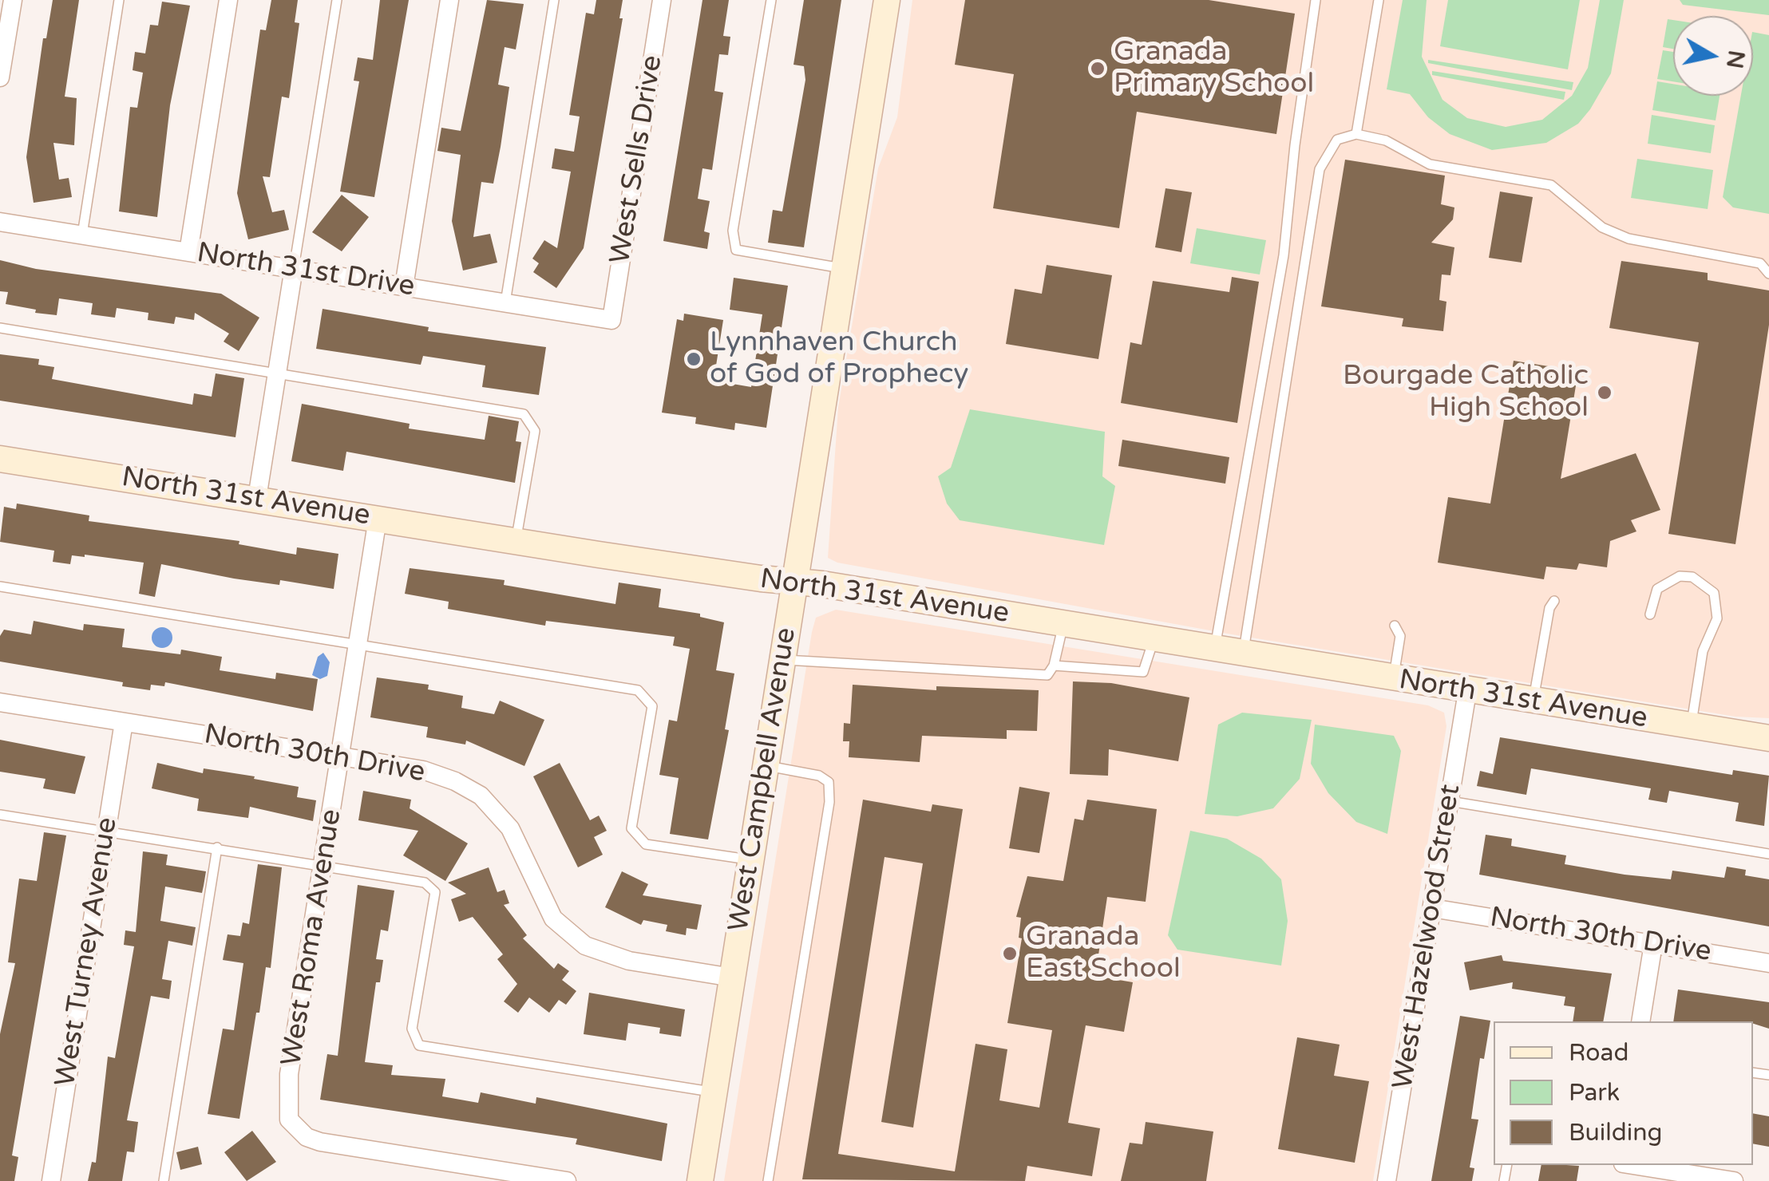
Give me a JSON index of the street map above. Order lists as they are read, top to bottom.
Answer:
{
  "streets": {
    "street": [
      "West Sells Drive",
      "North 31st Drive",
      "North 31st Avenue",
      "North 30th Drive",
      "West Campbell Avenue",
      "West Hazelwood Street",
      "West Roma Avenue",
      "West Turney Avenue"
    ]
  },
  "crossings": [
    ["West Sells Drive", "North 31st Drive"],
    ["North 31st Avenue", "West Campbell Avenue"],
    ["North 31st Avenue", "West Hazelwood Street"],
    ["North 31st Avenue", "West Roma Avenue"],
    ["North 30th Drive", "West Campbell Avenue"],
    ["North 30th Drive", "West Hazelwood Street"],
    ["North 30th Drive", "West Roma Avenue"],
    ["North 30th Drive", "West Turney Avenue"]
  ],
  "places": [
    "Granada Primary School",
    "Lynnhaven Church of God of Prophecy",
    "Bourgade Catholic High School",
    "Granada East School"
  ],
  "legend": ["Road", "Park", "Building"],
  "north": "right"
}
